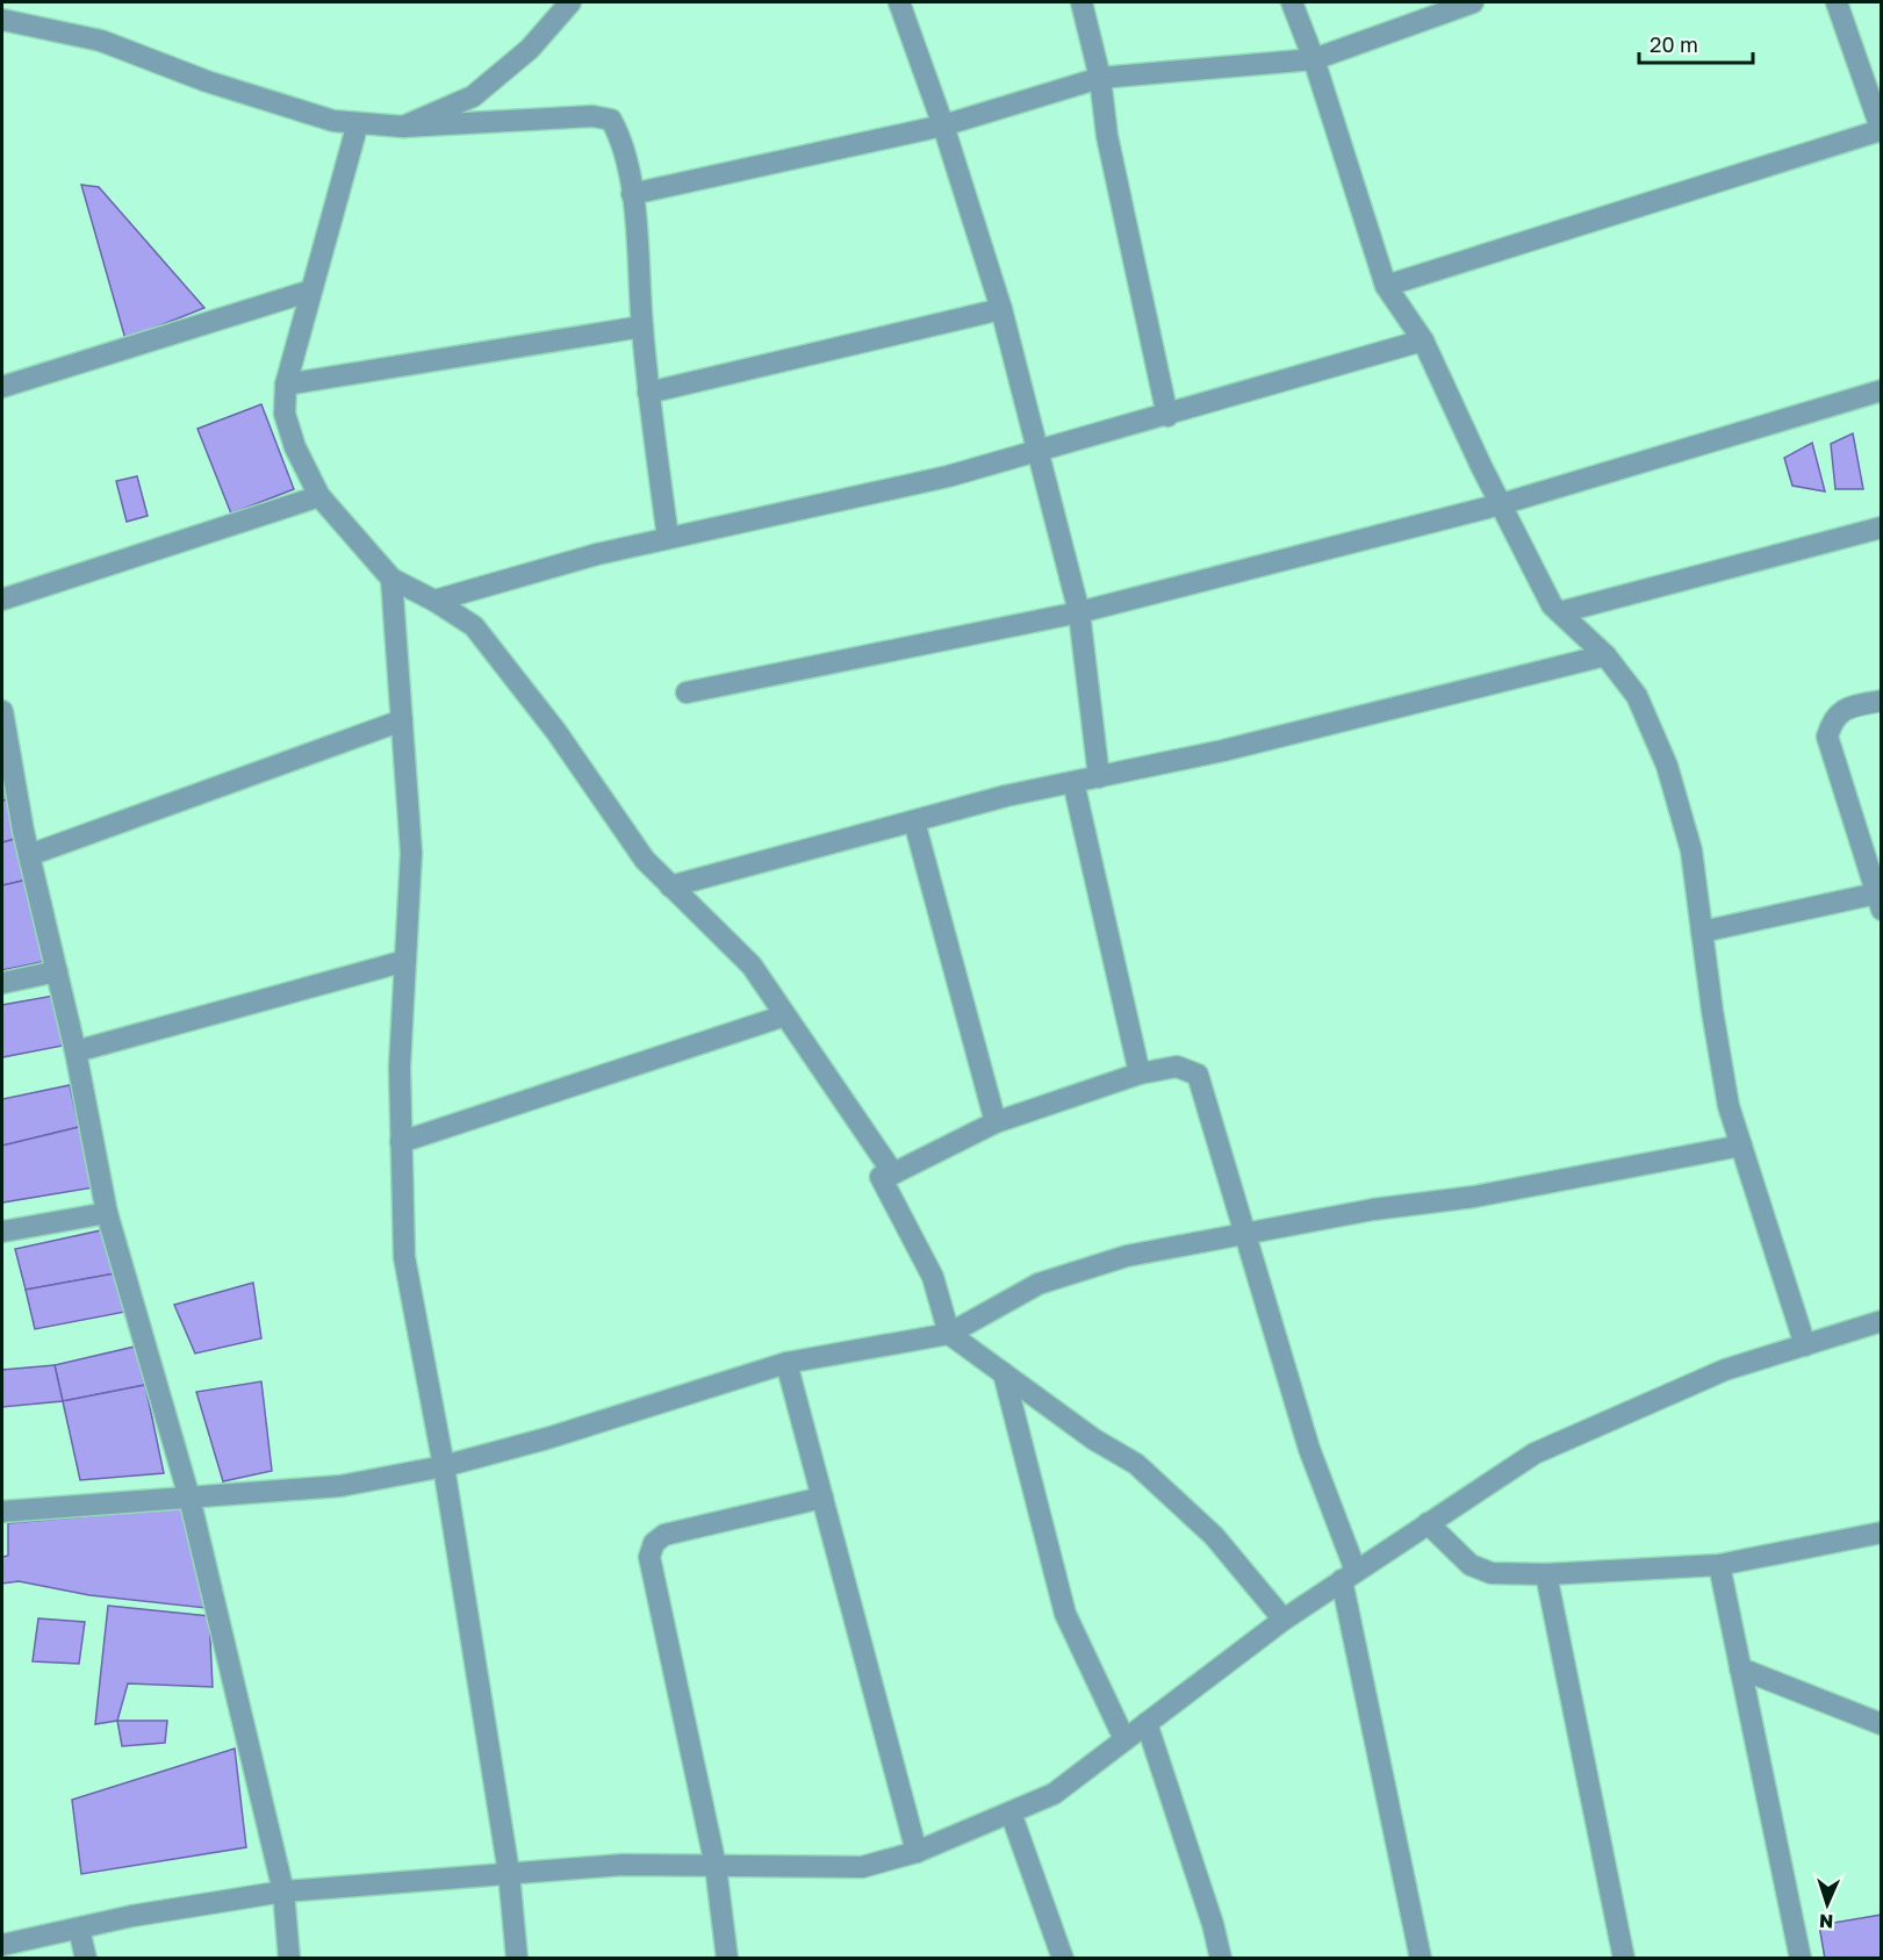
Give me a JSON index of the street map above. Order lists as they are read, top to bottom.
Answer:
{
  "scale_bar": "20 m",
  "north": "bottom"
}
